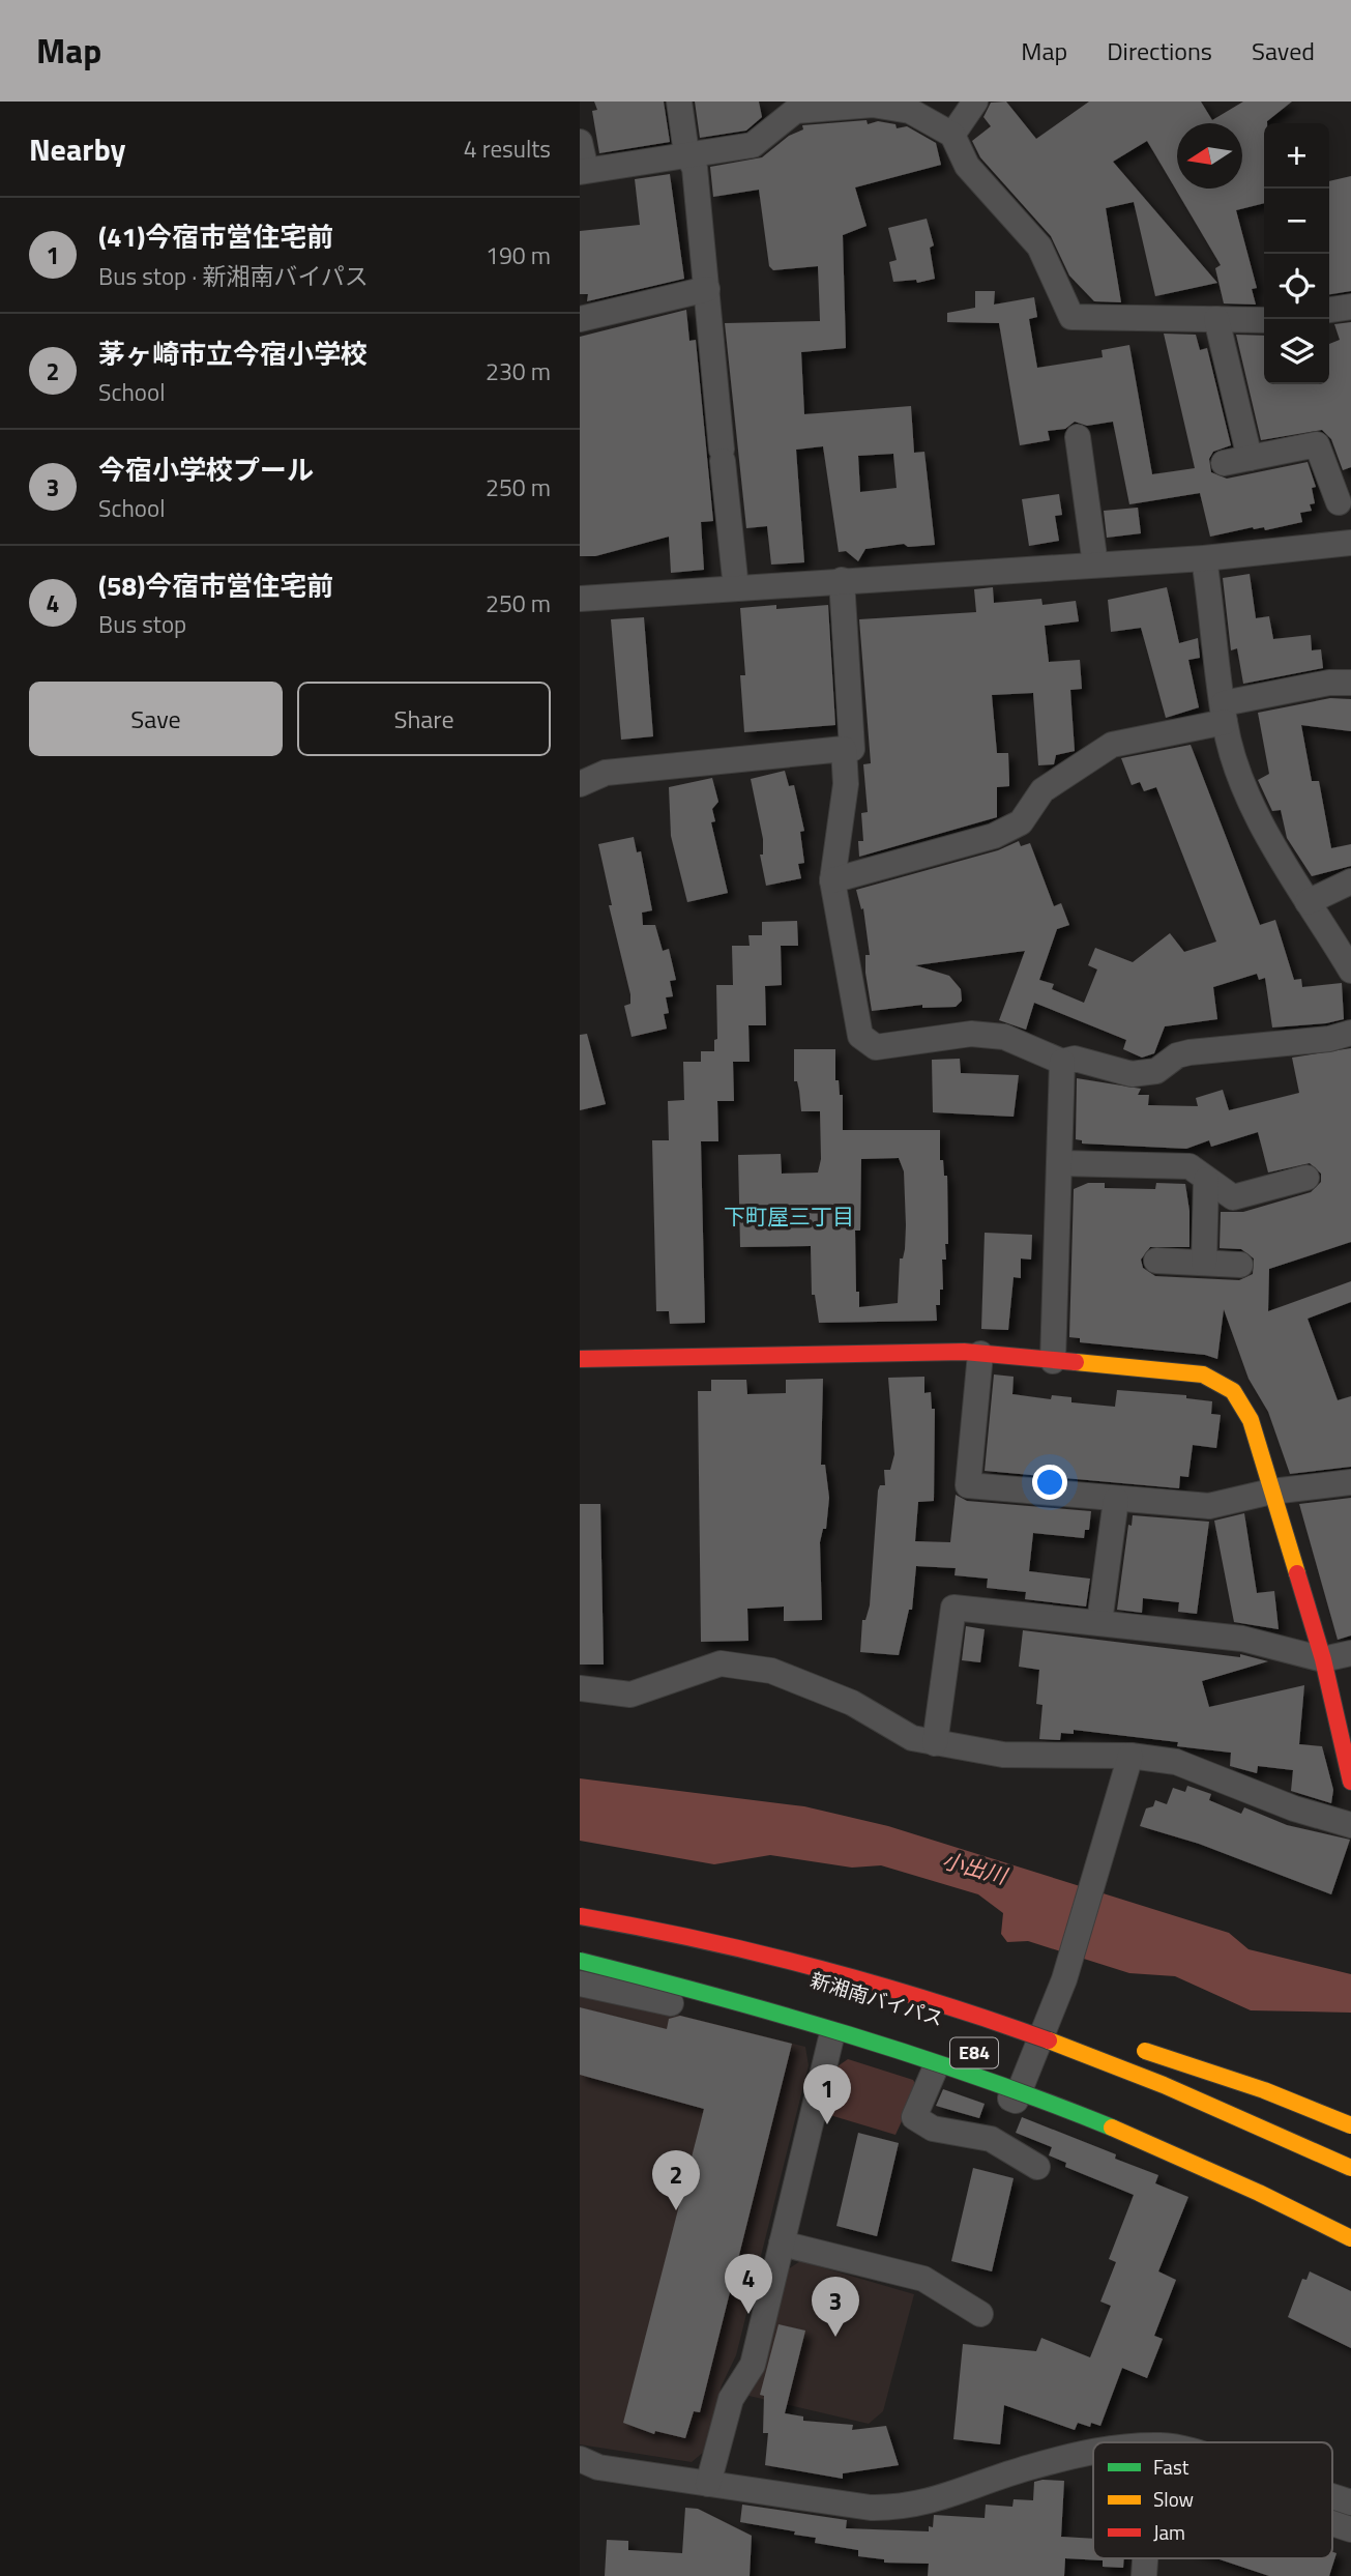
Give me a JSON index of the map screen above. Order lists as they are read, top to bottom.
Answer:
{
  "streets": {
    "main road": ["新湘南バイパス", "E84"]
  },
  "districts": ["下町屋三丁目"],
  "water": ["小出川"],
  "legend": ["Fast", "Slow", "Jam"],
  "north": "left",
  "page": {
    "header": "Map",
    "nav": ["Map", "Directions", "Saved"],
    "heading": ["Nearby", "4 results"],
    "map_buttons": ["+", "−"],
    "list": [
      {
        "mark": "1",
        "name": "(41)今宿市営住宅前",
        "note": "Bus stop · 新湘南バイパス",
        "value": "190 m"
      },
      {
        "mark": "2",
        "name": "茅ヶ崎市立今宿小学校",
        "note": "School",
        "value": "230 m"
      },
      {
        "mark": "3",
        "name": "今宿小学校プール",
        "note": "School",
        "value": "250 m"
      },
      {
        "mark": "4",
        "name": "(58)今宿市営住宅前",
        "note": "Bus stop",
        "value": "250 m"
      }
    ],
    "buttons": ["Save", "Share"],
    "pins": [
      "1",
      "2",
      "4",
      "3"
    ]
  }
}
